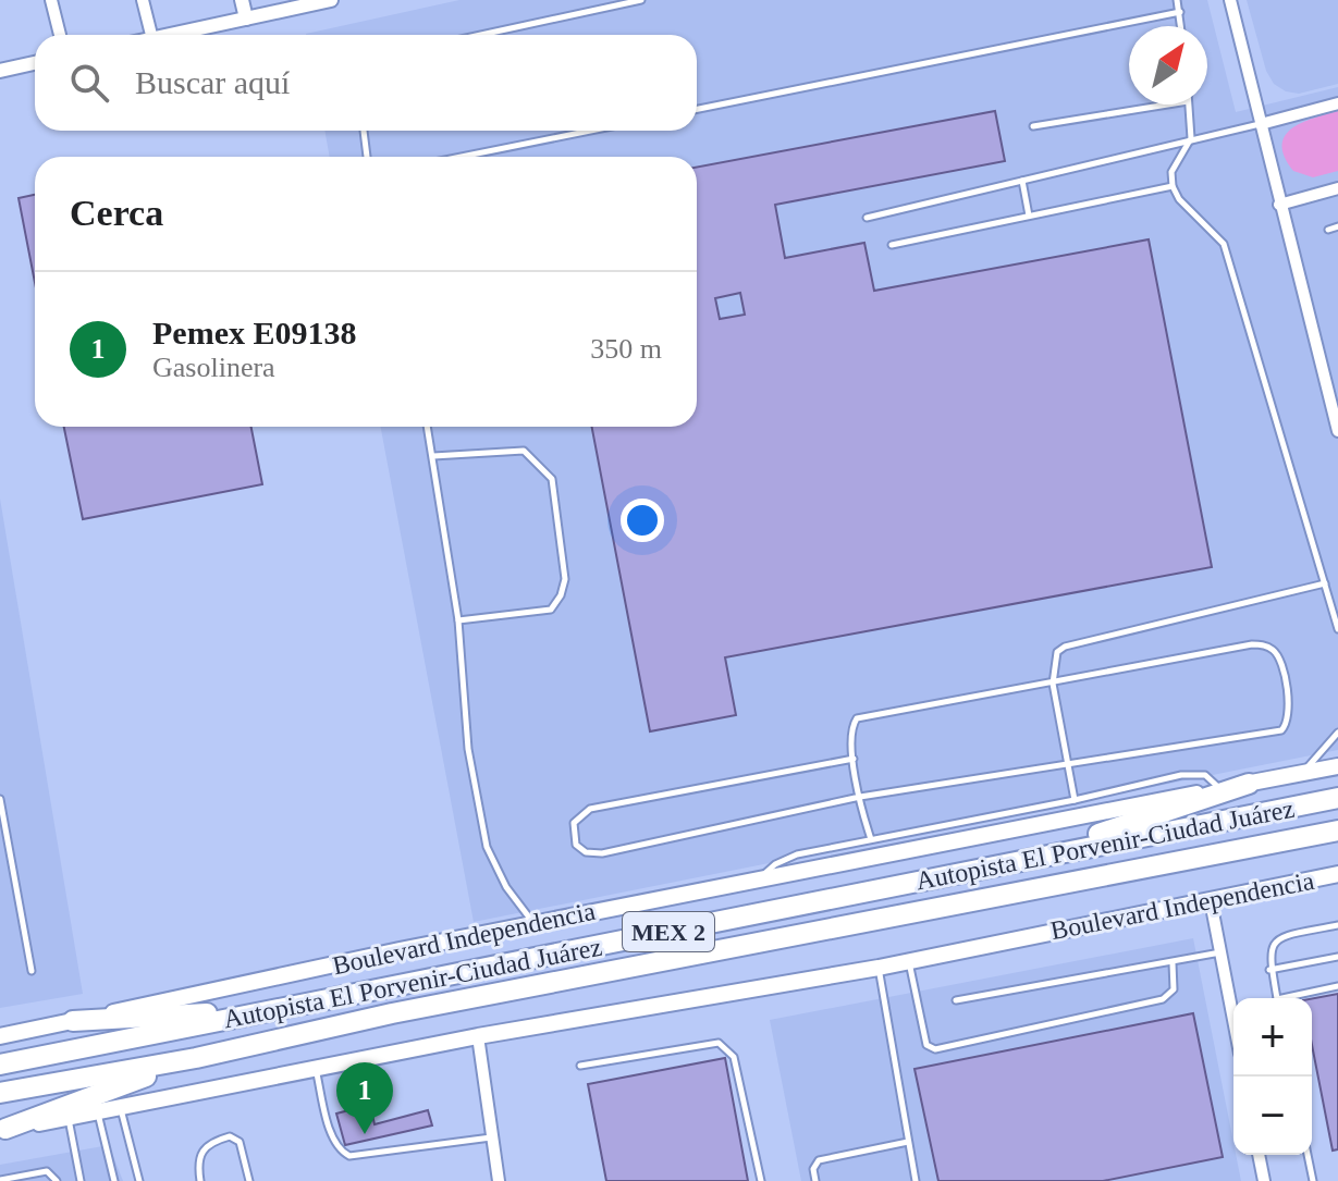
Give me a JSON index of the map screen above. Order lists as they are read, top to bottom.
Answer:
{
  "streets": {
    "highway": ["Autopista El Porvenir-Ciudad Juárez", "MEX 2"],
    "main road": ["Boulevard Independencia"]
  },
  "north": "top right",
  "page": {
    "search": "Buscar aquí",
    "heading": "Cerca",
    "list": [
      {
        "mark": "1",
        "name": "Pemex E09138",
        "note": "Gasolinera",
        "value": "350 m"
      }
    ],
    "map_buttons": ["+", "−"],
    "pins": "1"
  }
}
